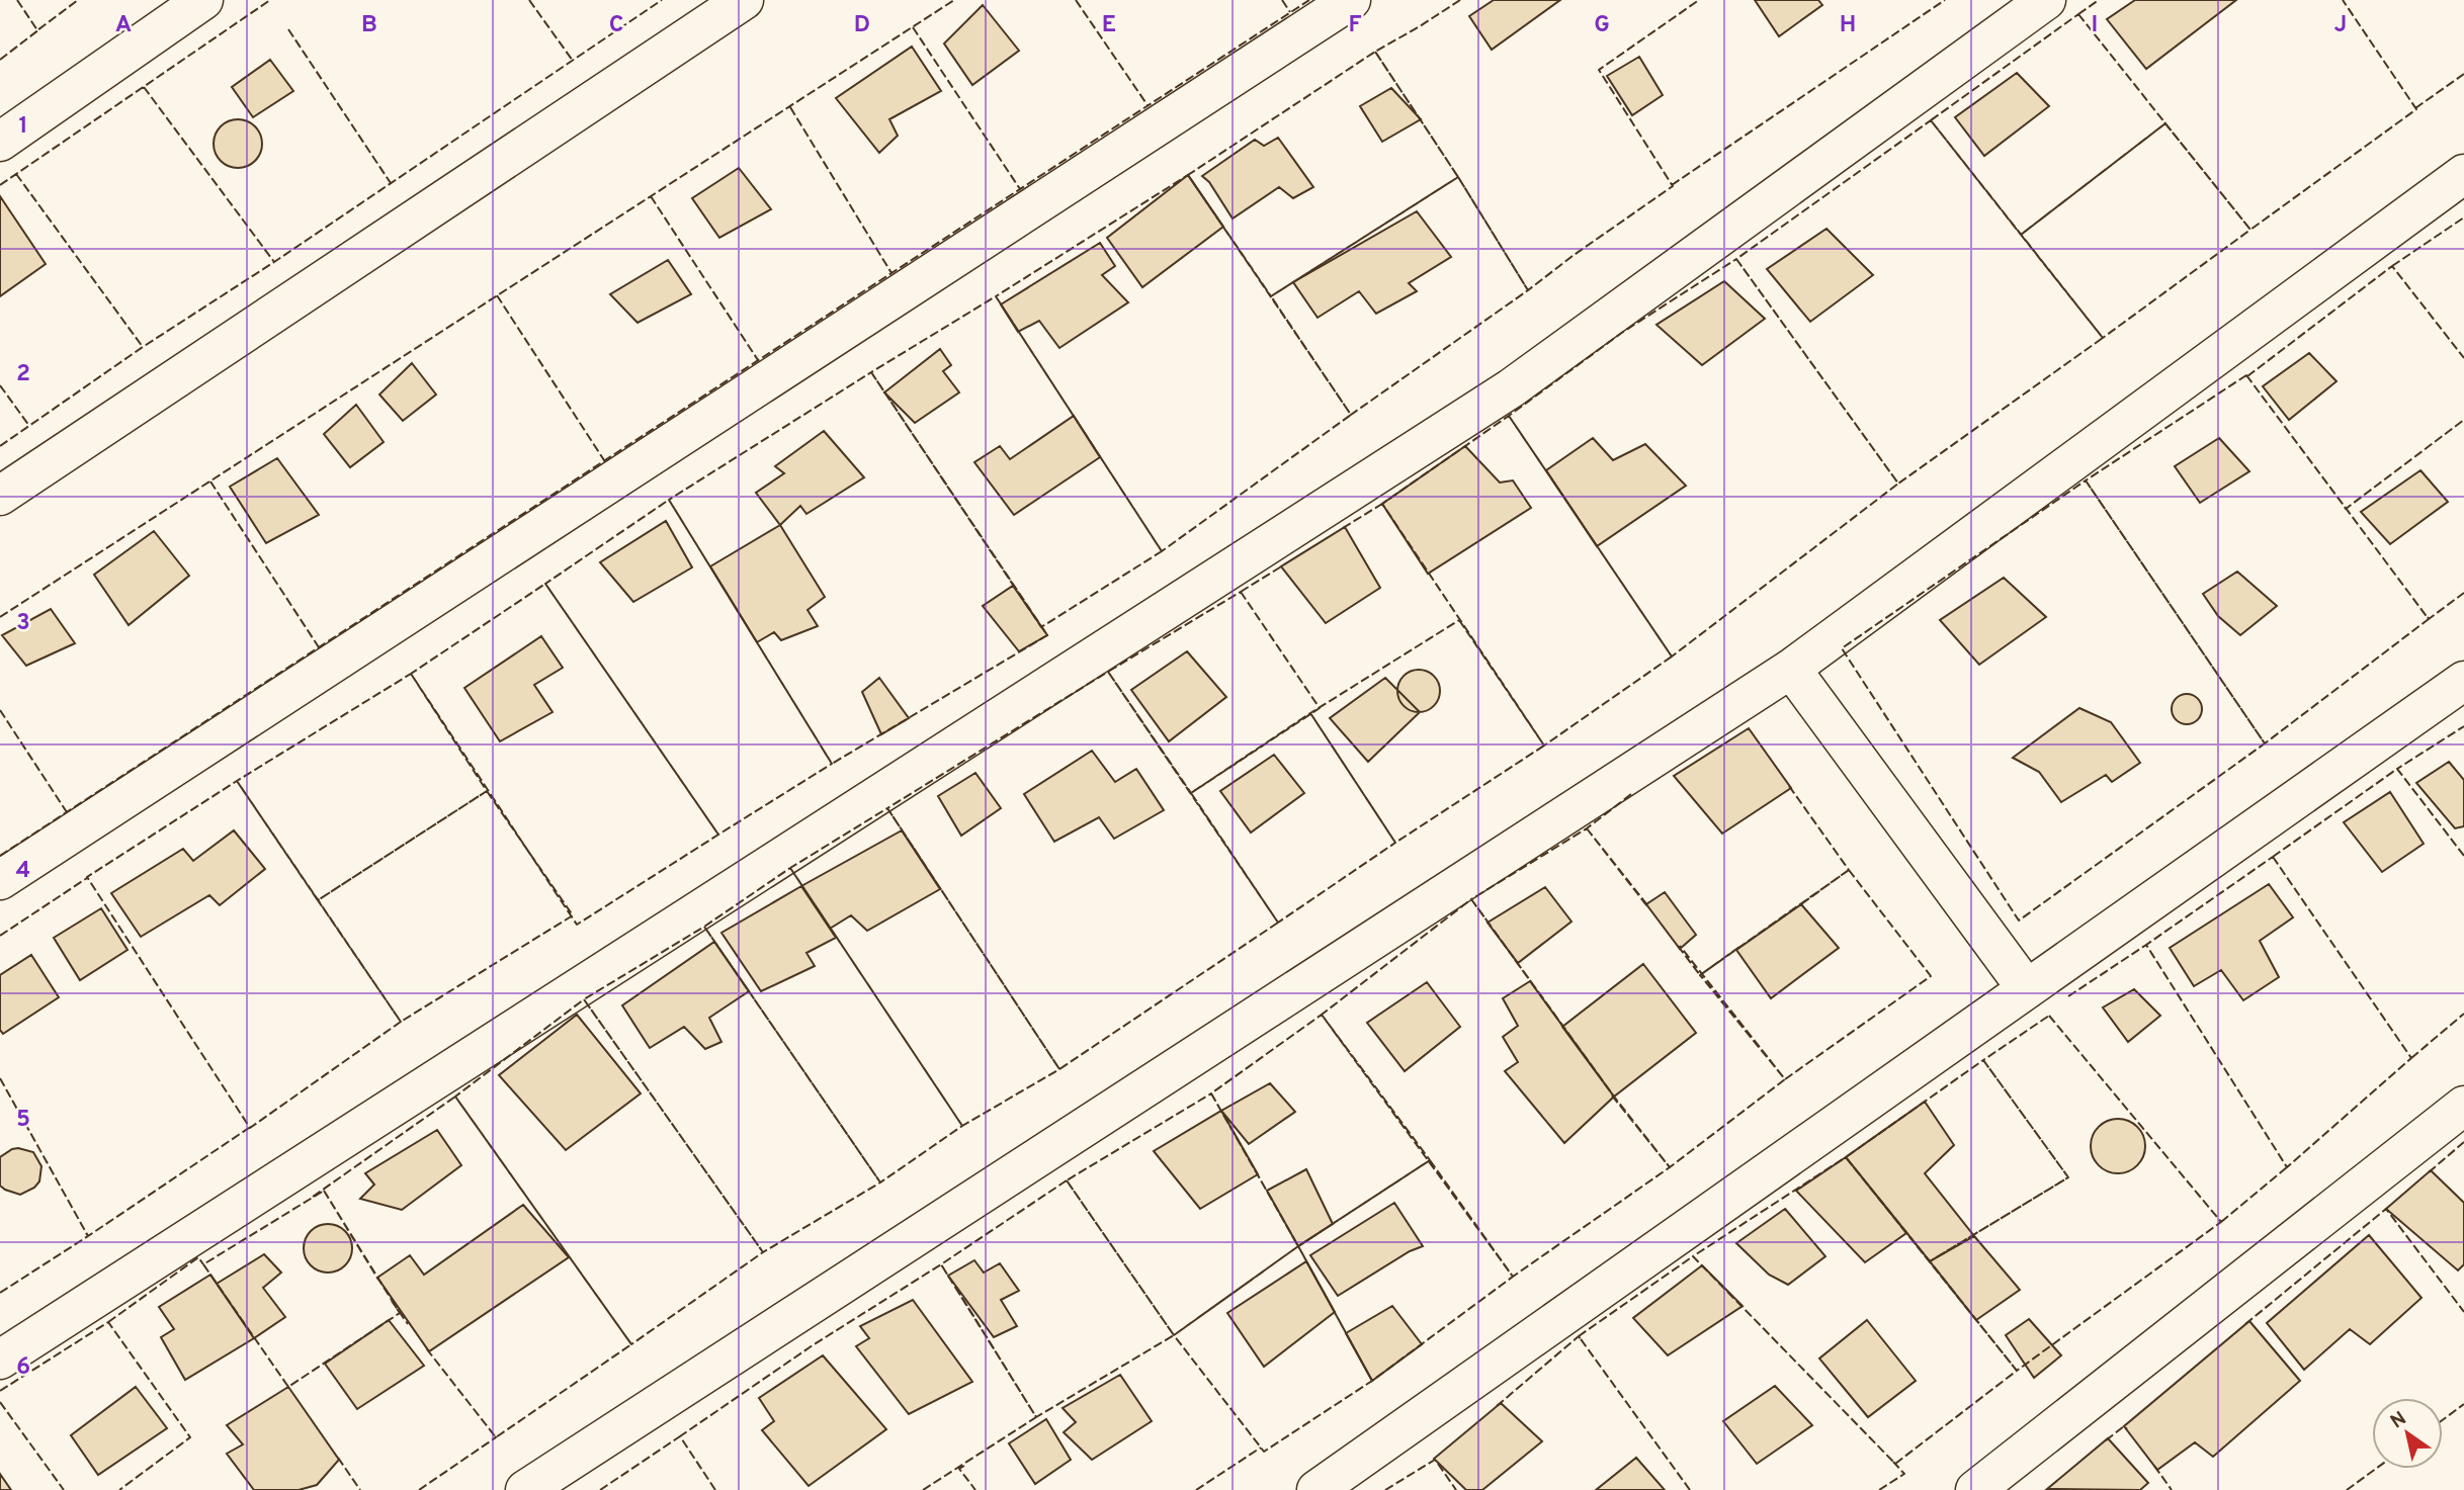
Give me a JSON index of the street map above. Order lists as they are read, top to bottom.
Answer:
{
  "north": "top left",
  "grid": {
    "columns": [
      "A",
      "B",
      "C",
      "D",
      "E",
      "F",
      "G",
      "H",
      "I",
      "J"
    ],
    "rows": [
      "1",
      "2",
      "3",
      "4",
      "5",
      "6"
    ]
  }
}
